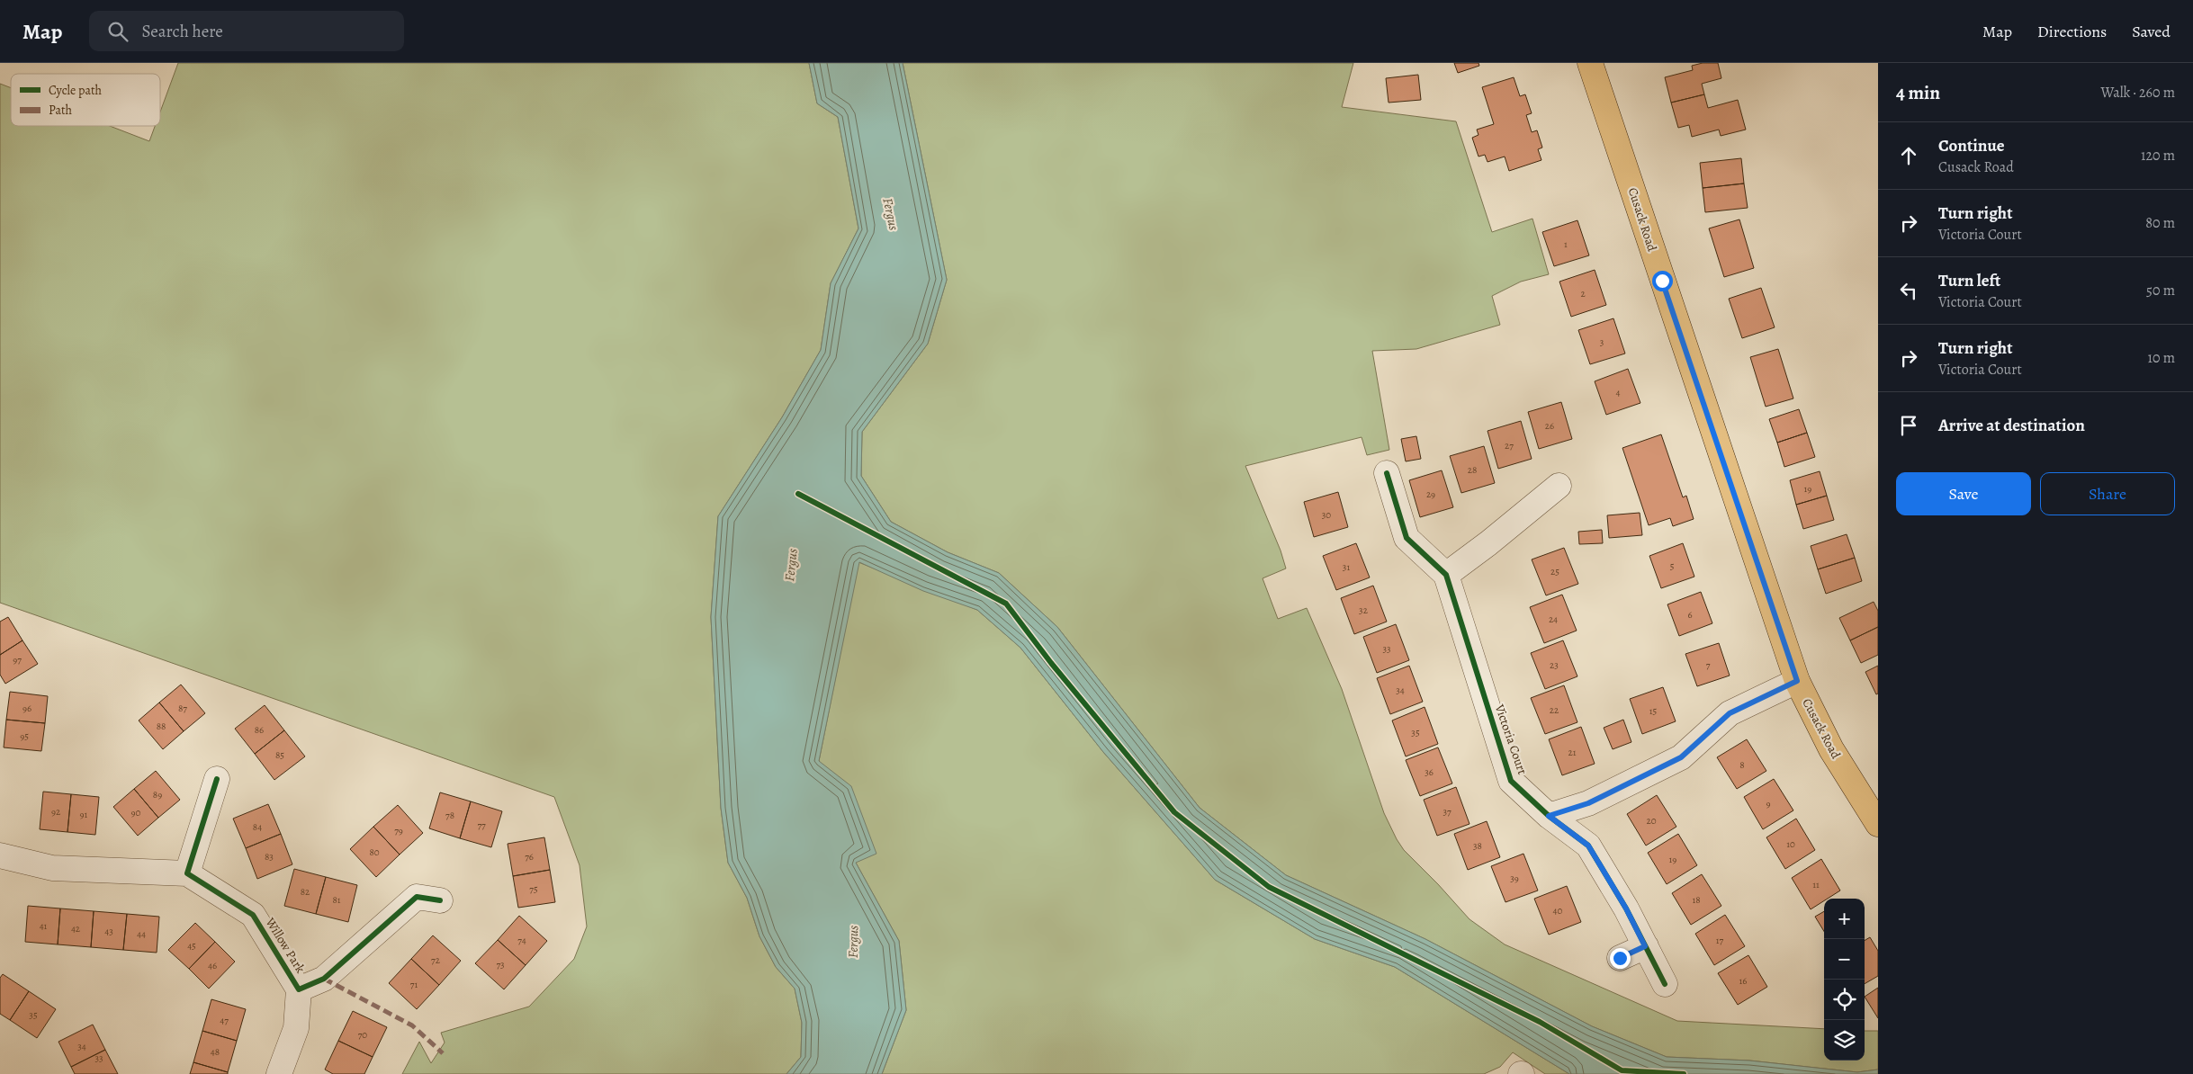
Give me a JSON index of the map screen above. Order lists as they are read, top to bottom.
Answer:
{
  "streets": {
    "main road": ["Cusack Road"],
    "street": ["Victoria Court", "Willow Park"]
  },
  "water": ["Fergus"],
  "house_numbers": [
    "1",
    "2",
    "3",
    "4",
    "26",
    "27",
    "28",
    "19",
    "29",
    "30",
    "5",
    "31",
    "25",
    "32",
    "6",
    "24",
    "33",
    "97",
    "23",
    "7",
    "34",
    "96",
    "87",
    "22",
    "15",
    "88",
    "86",
    "35",
    "95",
    "21",
    "85",
    "8",
    "36",
    "89",
    "9",
    "92",
    "37",
    "90",
    "91",
    "78",
    "20",
    "77",
    "84",
    "79",
    "10",
    "38",
    "80",
    "83",
    "76",
    "19",
    "39",
    "11",
    "75",
    "82",
    "81",
    "18",
    "40",
    "41",
    "42",
    "43",
    "44",
    "74",
    "17",
    "45",
    "72",
    "73",
    "46",
    "16",
    "71",
    "35",
    "47",
    "70",
    "34",
    "48",
    "33"
  ],
  "legend": ["Cycle path", "Path"],
  "page": {
    "header": "Map",
    "search": "Search here",
    "nav": ["Map", "Directions", "Saved"],
    "heading": ["4 min", "Walk · 260 m"],
    "list": [
      ["Continue", "Cusack Road", "120 m"],
      ["Turn right", "Victoria Court", "80 m"],
      ["Turn left", "Victoria Court", "50 m"],
      ["Turn right", "Victoria Court", "10 m"],
      "Arrive at destination"
    ],
    "buttons": ["Save", "Share"],
    "map_buttons": ["+", "−"]
  }
}
